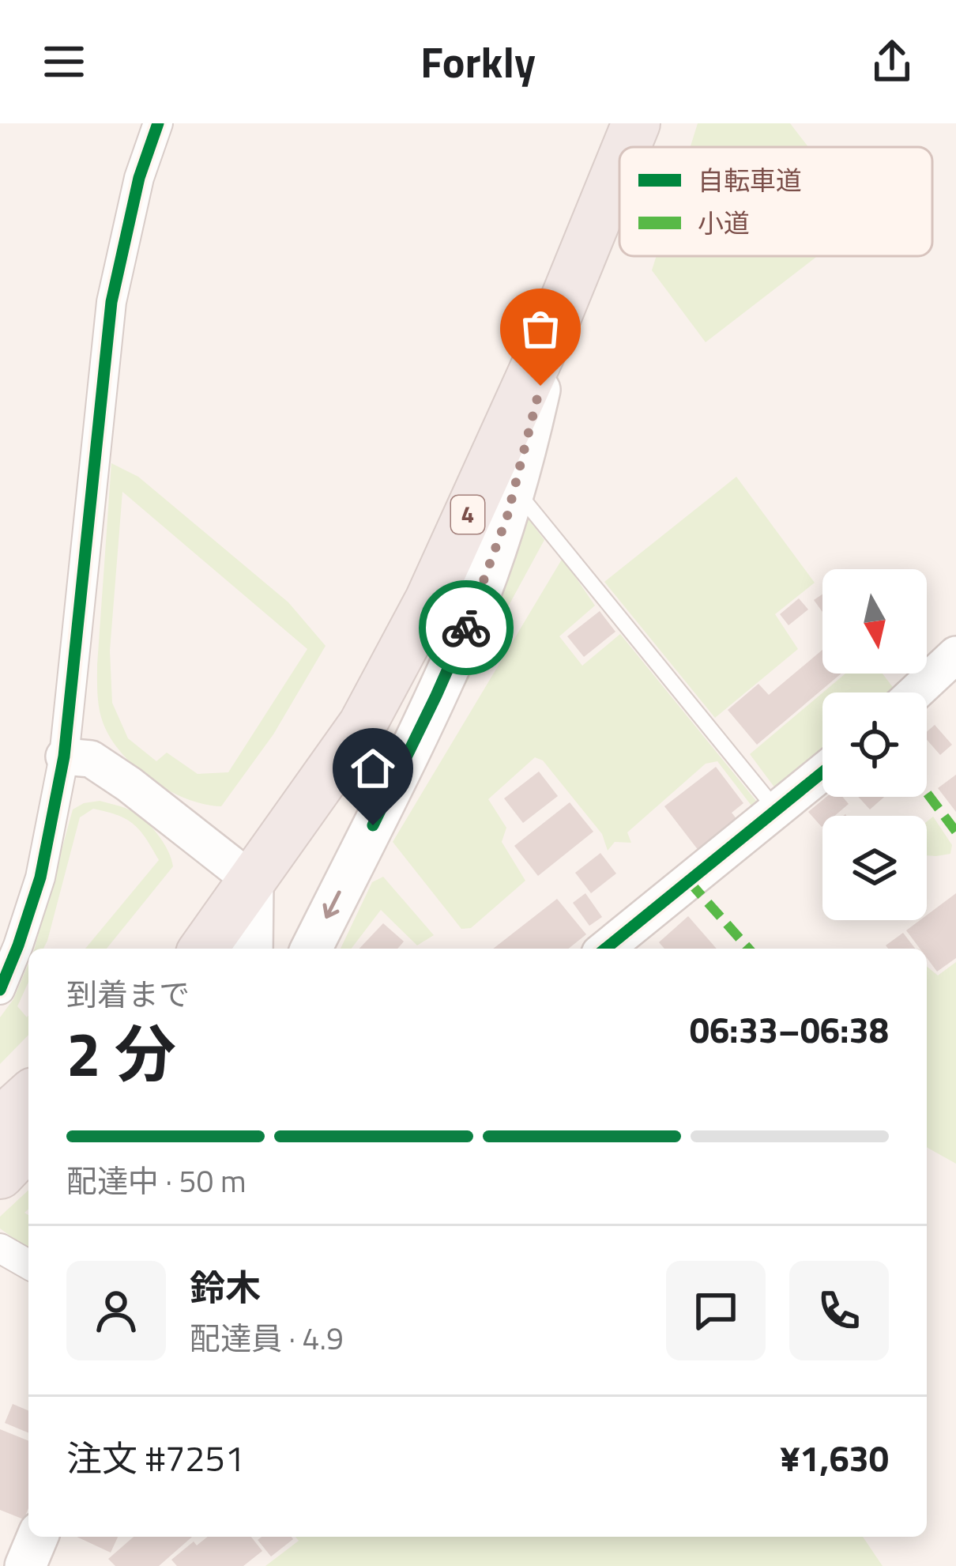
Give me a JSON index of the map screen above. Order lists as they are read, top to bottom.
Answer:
{
  "streets": {
    "highway": ["4"]
  },
  "legend": ["自転車道", "小道"],
  "north": "bottom",
  "page": {
    "header": "Forkly",
    "heading": ["2 分", "到着まで", "06:33–06:38"],
    "panel": [
      "鈴木",
      "配達員 · 4.9",
      "注文 #7251",
      "¥1,630"
    ],
    "bar": "配達中 · 50 m"
  }
}
